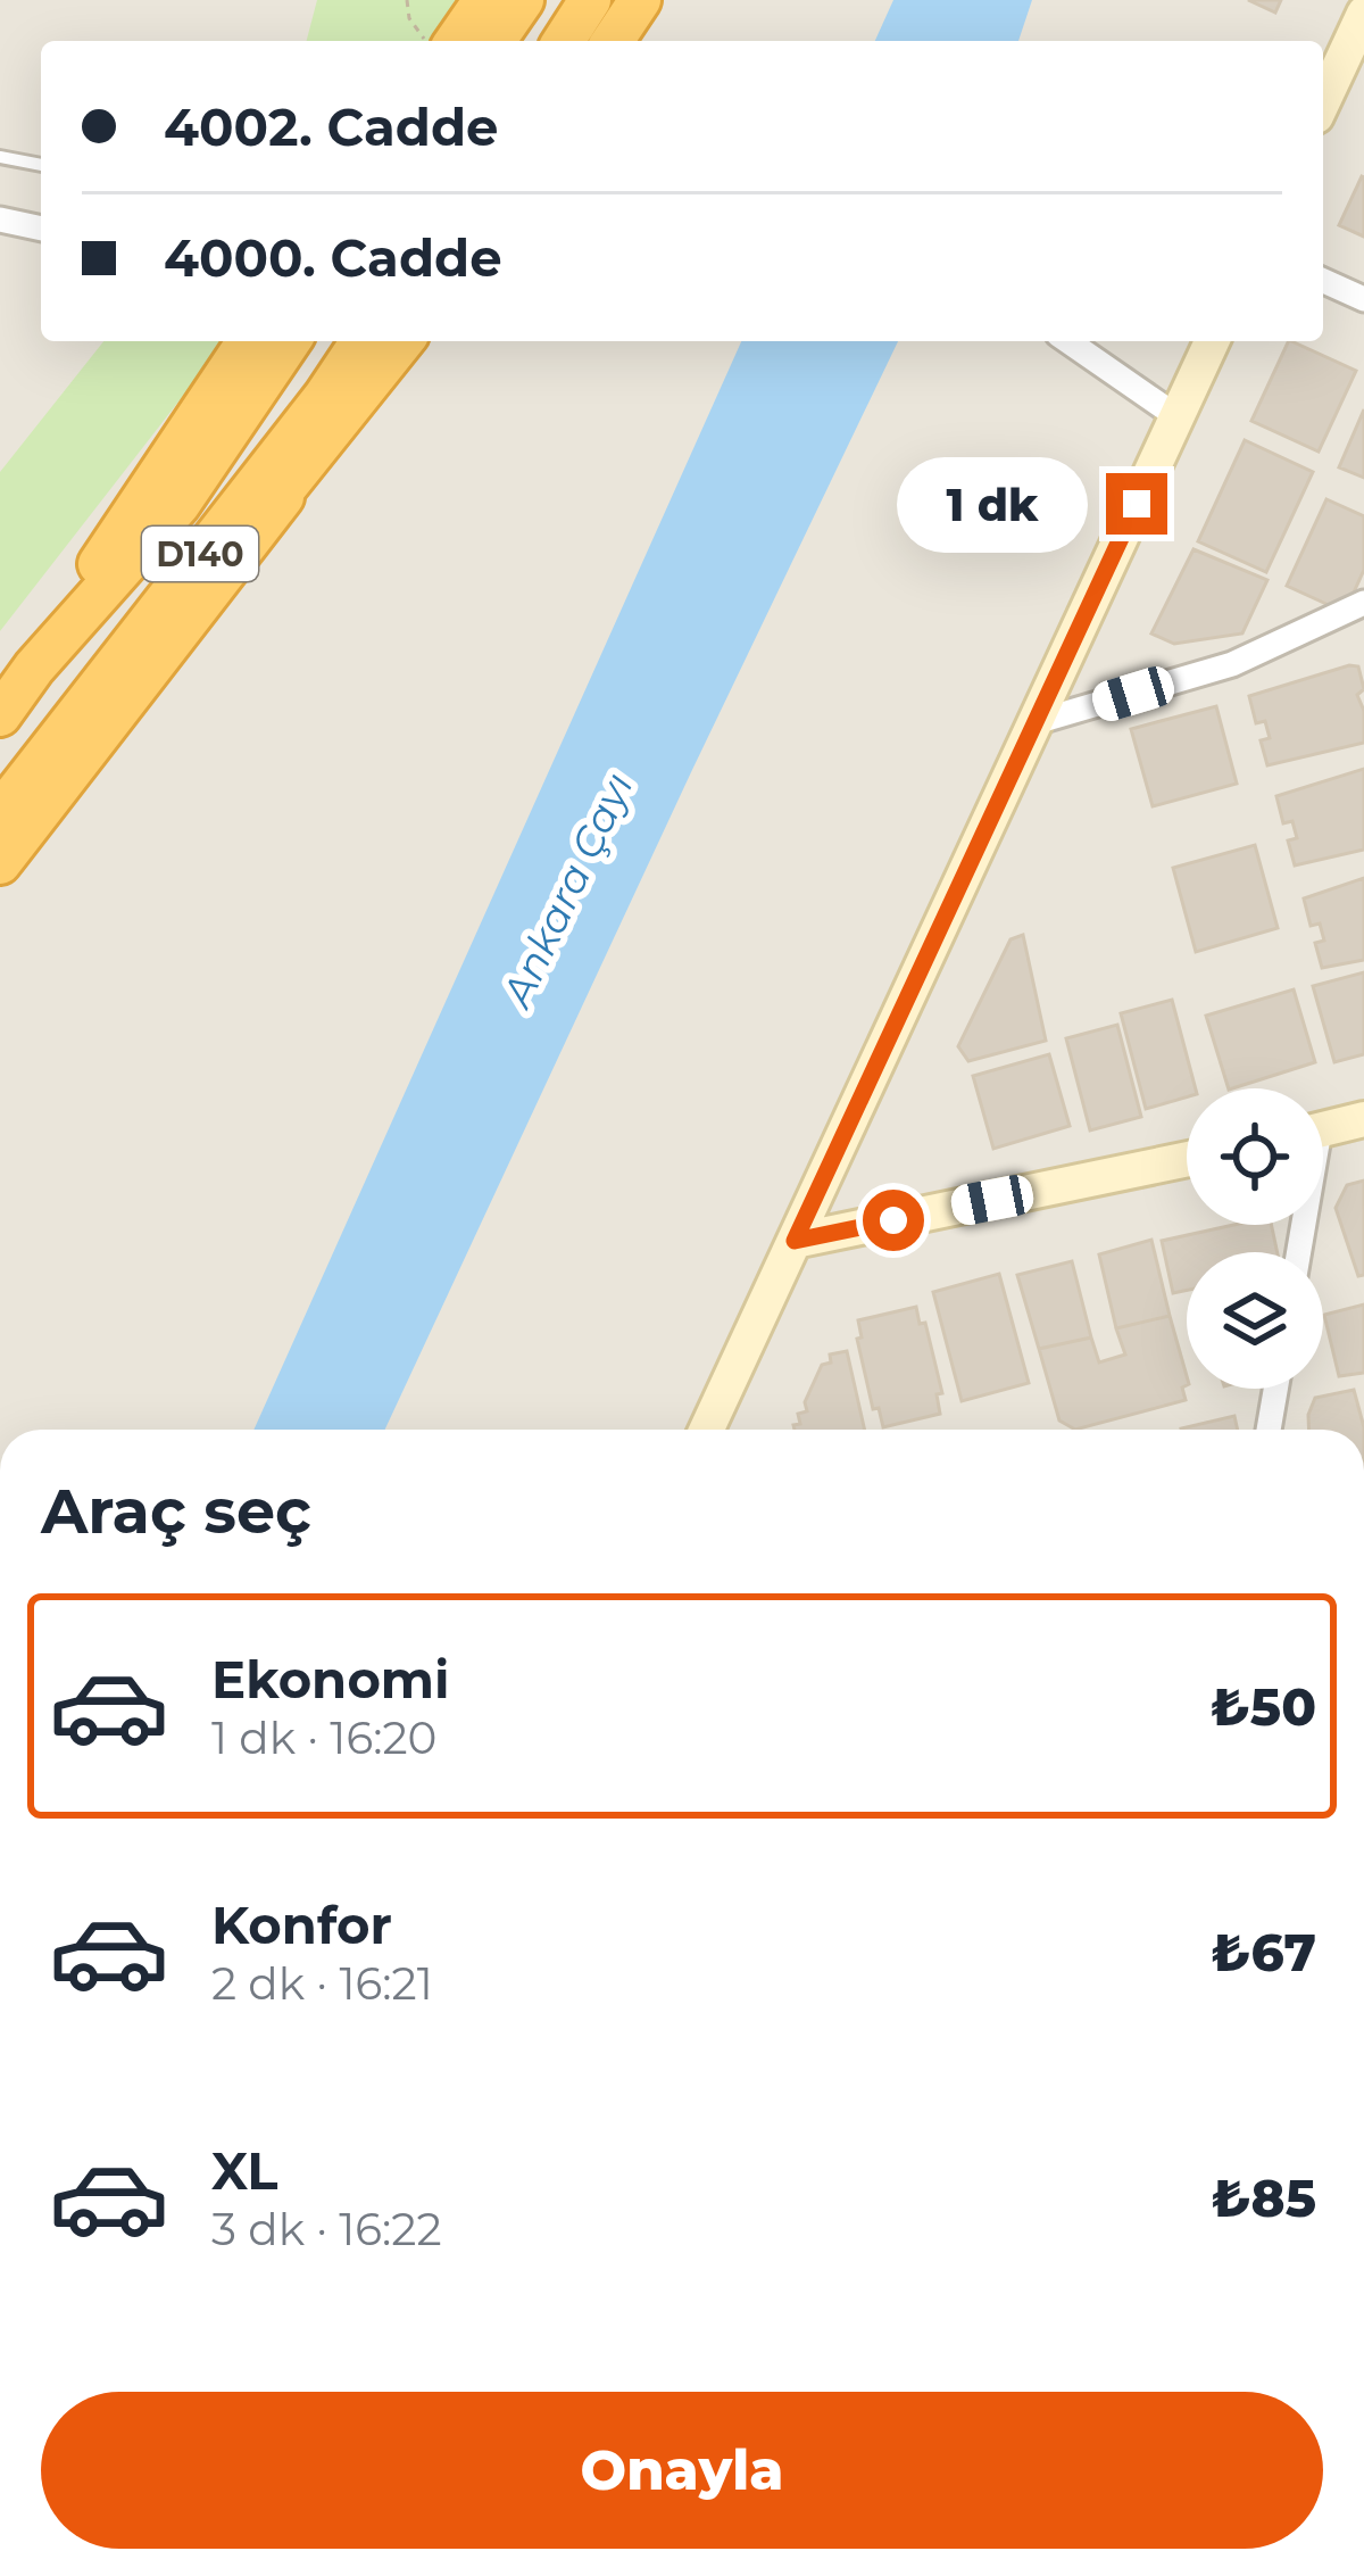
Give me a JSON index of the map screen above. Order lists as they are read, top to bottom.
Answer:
{
  "streets": {
    "highway": ["D140"]
  },
  "water": ["Ankara Çayı"],
  "page": {
    "banner": ["4002. Cadde", "4000. Cadde"],
    "bubble": "1 dk",
    "heading": "Araç seç",
    "list": [
      {
        "name": "Ekonomi",
        "note": "1 dk · 16:20",
        "value": "₺50"
      },
      {
        "name": "Konfor",
        "note": "2 dk · 16:21",
        "value": "₺67"
      },
      {
        "name": "XL",
        "note": "3 dk · 16:22",
        "value": "₺85"
      }
    ],
    "buttons": "Onayla"
  }
}
